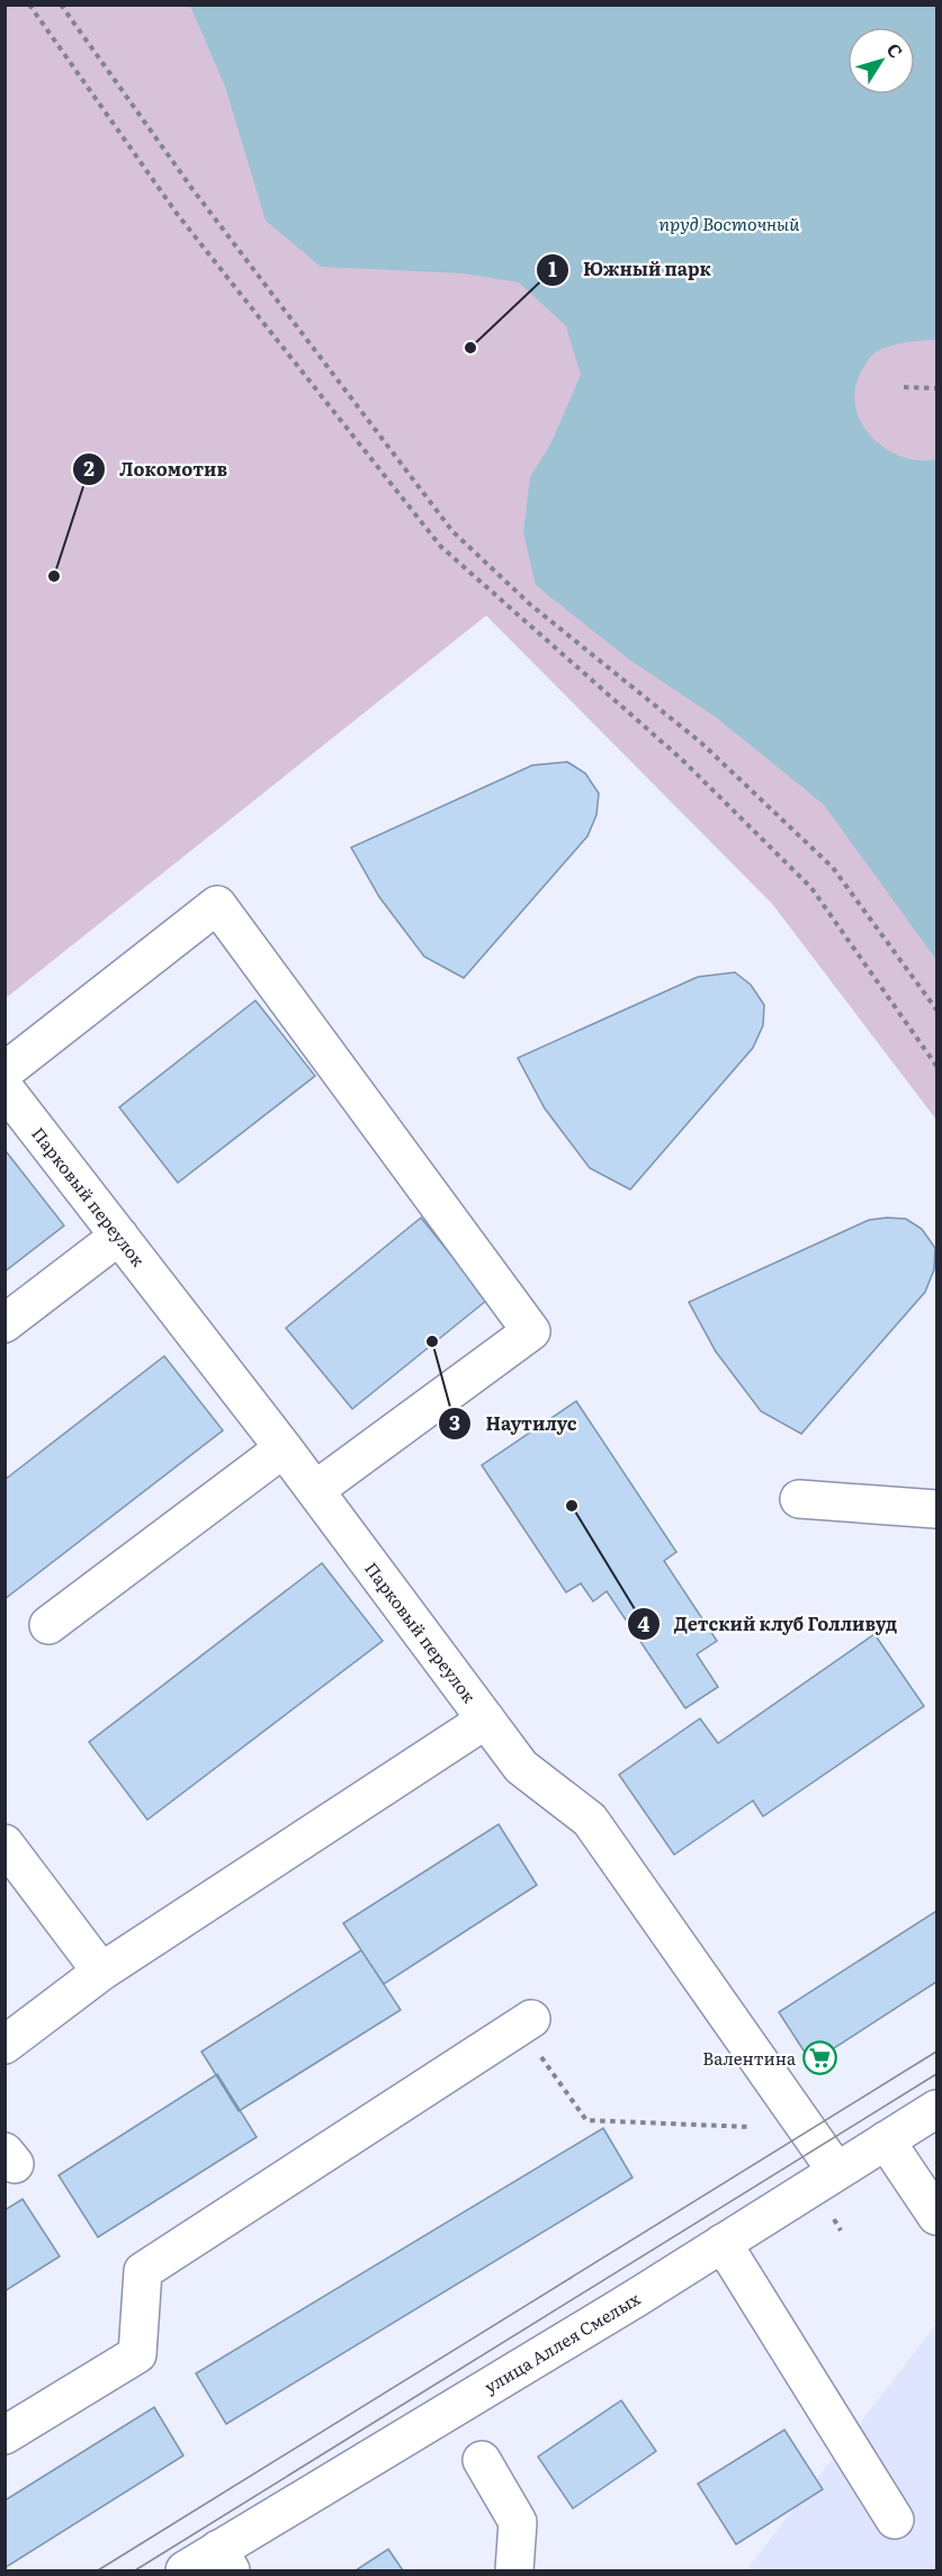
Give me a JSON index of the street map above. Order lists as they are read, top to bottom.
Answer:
{
  "streets": {
    "street": ["Парковый переулок", "улица Аллея Смелых"]
  },
  "crossings": [
    ["Парковый переулок", "улица Аллея Смелых"]
  ],
  "water": ["пруд Восточный"],
  "places": {
    "other": [
      "Южный парк",
      "Локомотив",
      "Наутилус",
      "Детский клуб Голливуд"
    ],
    "supermarket": ["Валентина"]
  },
  "north": "top right"
}
